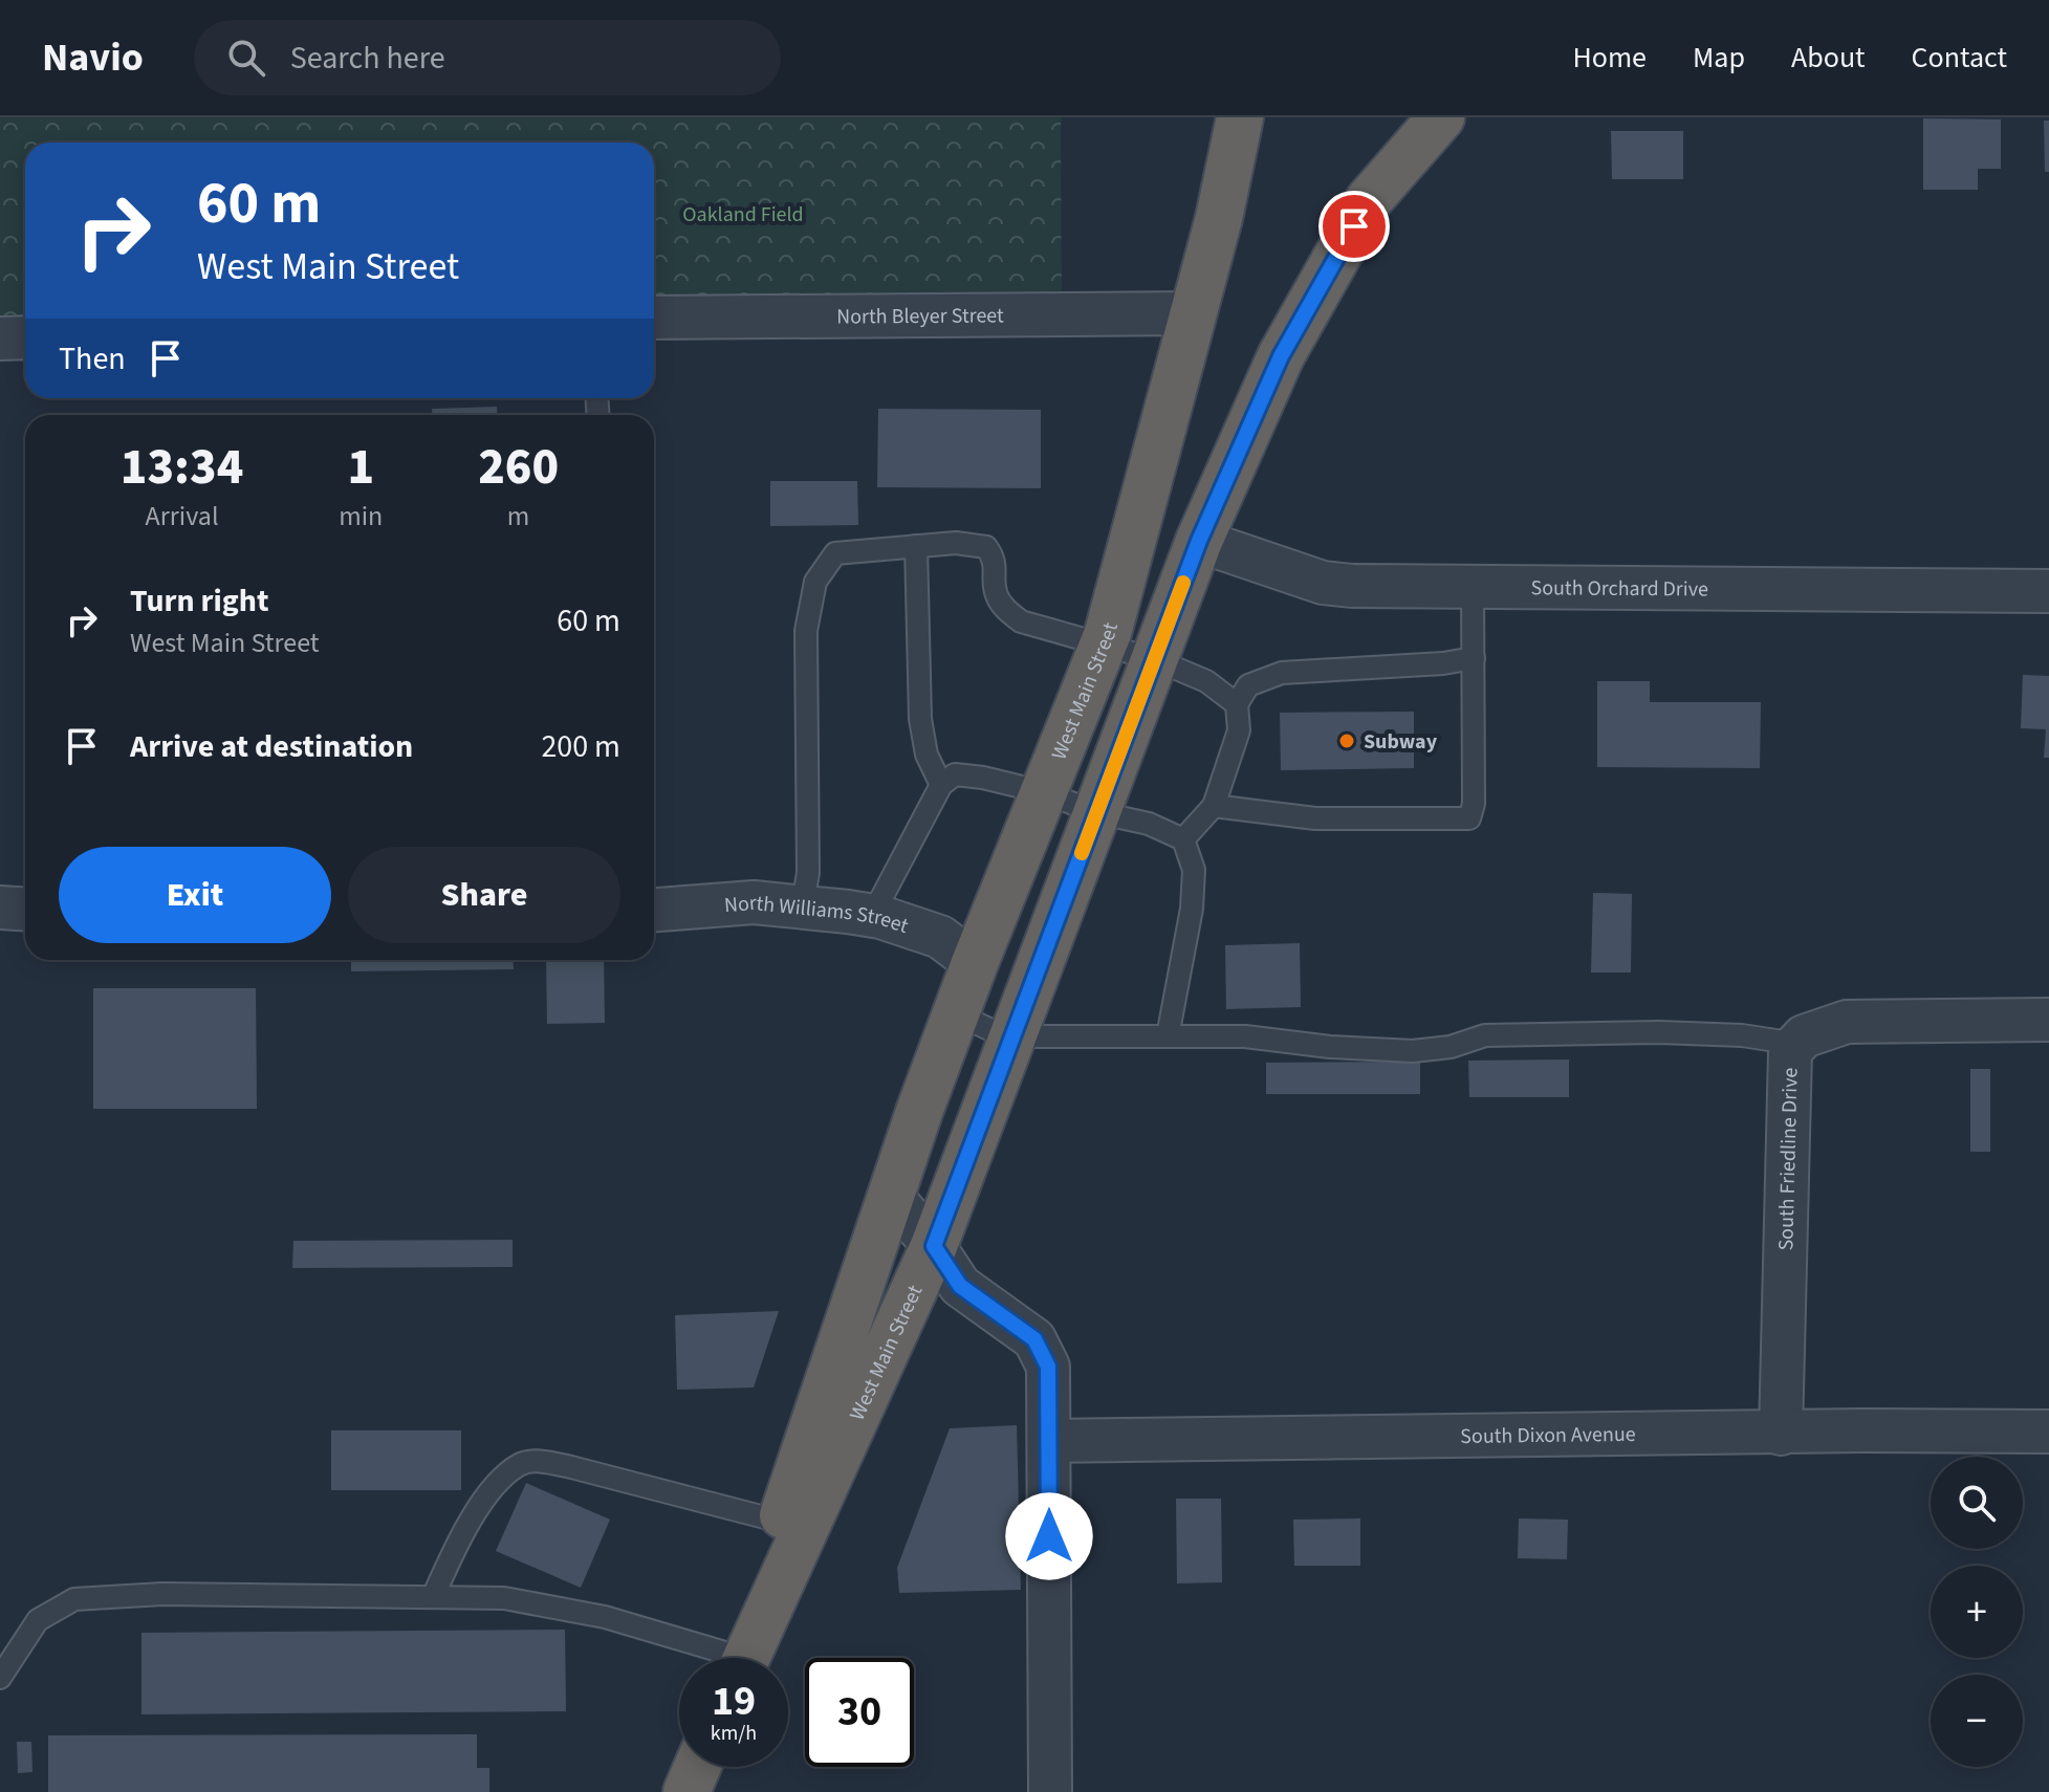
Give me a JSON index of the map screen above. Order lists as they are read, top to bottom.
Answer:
{
  "streets": {
    "highway": ["West Main Street"],
    "street": [
      "North Bleyer Street",
      "South Orchard Drive",
      "North Williams Street",
      "South Friedline Drive",
      "South Dixon Avenue"
    ]
  },
  "crossings": [
    ["North Bleyer Street", "West Main Street"],
    ["South Orchard Drive", "West Main Street"],
    ["West Main Street", "North Williams Street"],
    ["South Friedline Drive", "South Dixon Avenue"]
  ],
  "parks": ["Oakland Field"],
  "places": ["Subway"],
  "page": {
    "header": "Navio",
    "search": "Search here",
    "nav": [
      "Home",
      "Map",
      "About",
      "Contact"
    ],
    "turn": ["60 m", "West Main Street"],
    "then": "Then",
    "eta": [
      "13:34",
      "Arrival",
      "1",
      "min",
      "260",
      "m"
    ],
    "list": [
      {
        "name": "Turn right",
        "note": "West Main Street",
        "value": "60 m"
      },
      {
        "name": "Arrive at destination",
        "value": "200 m"
      }
    ],
    "buttons": ["Exit", "Share"],
    "map_buttons": ["+", "−"],
    "speed": "19 km/h",
    "limit": "30"
  }
}
